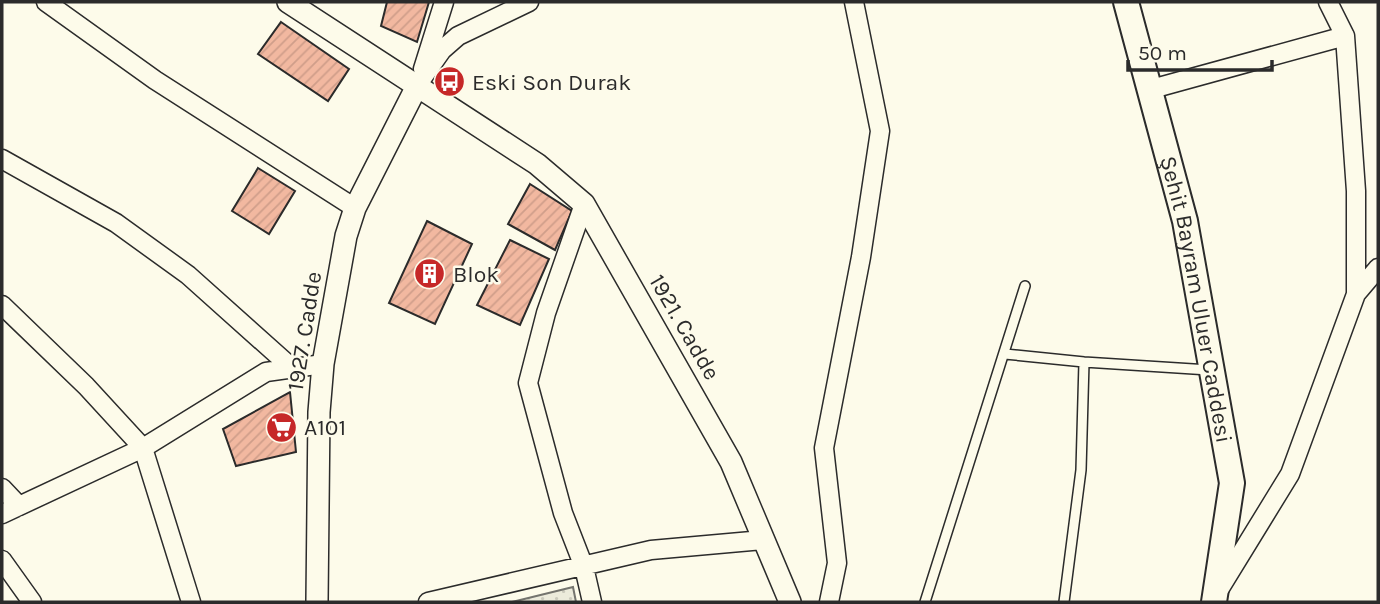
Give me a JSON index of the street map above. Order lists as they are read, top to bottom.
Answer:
{
  "streets": {
    "main road": ["Şehit Bayram Uluer Caddesi"],
    "street": ["1921. Cadde", "1927. Cadde"]
  },
  "crossings": [
    ["1921. Cadde", "1927. Cadde"]
  ],
  "places": {
    "bus stop": ["Eski Son Durak"],
    "building": ["Blok"],
    "supermarket": ["A101"]
  },
  "scale_bar": "50 m"
}
